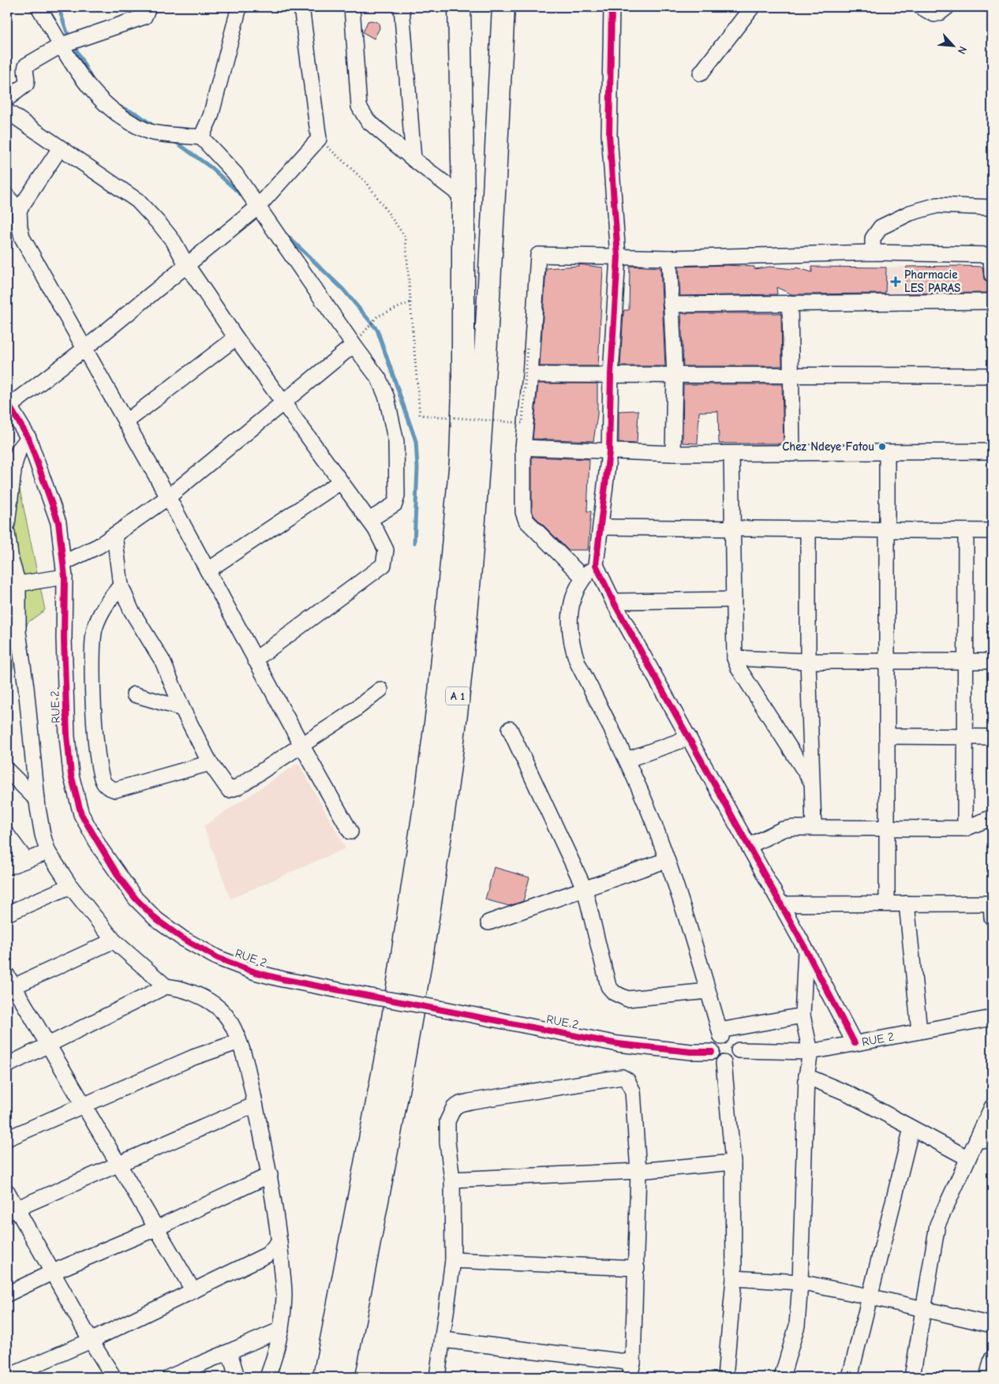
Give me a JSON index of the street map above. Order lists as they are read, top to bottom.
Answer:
{
  "streets": {
    "highway": ["A 1"],
    "street": ["RUE 2"]
  },
  "places": {
    "health": ["Pharmacie LES PARAS"],
    "other": ["Chez Ndeye Fatou"]
  },
  "north": "bottom right"
}
